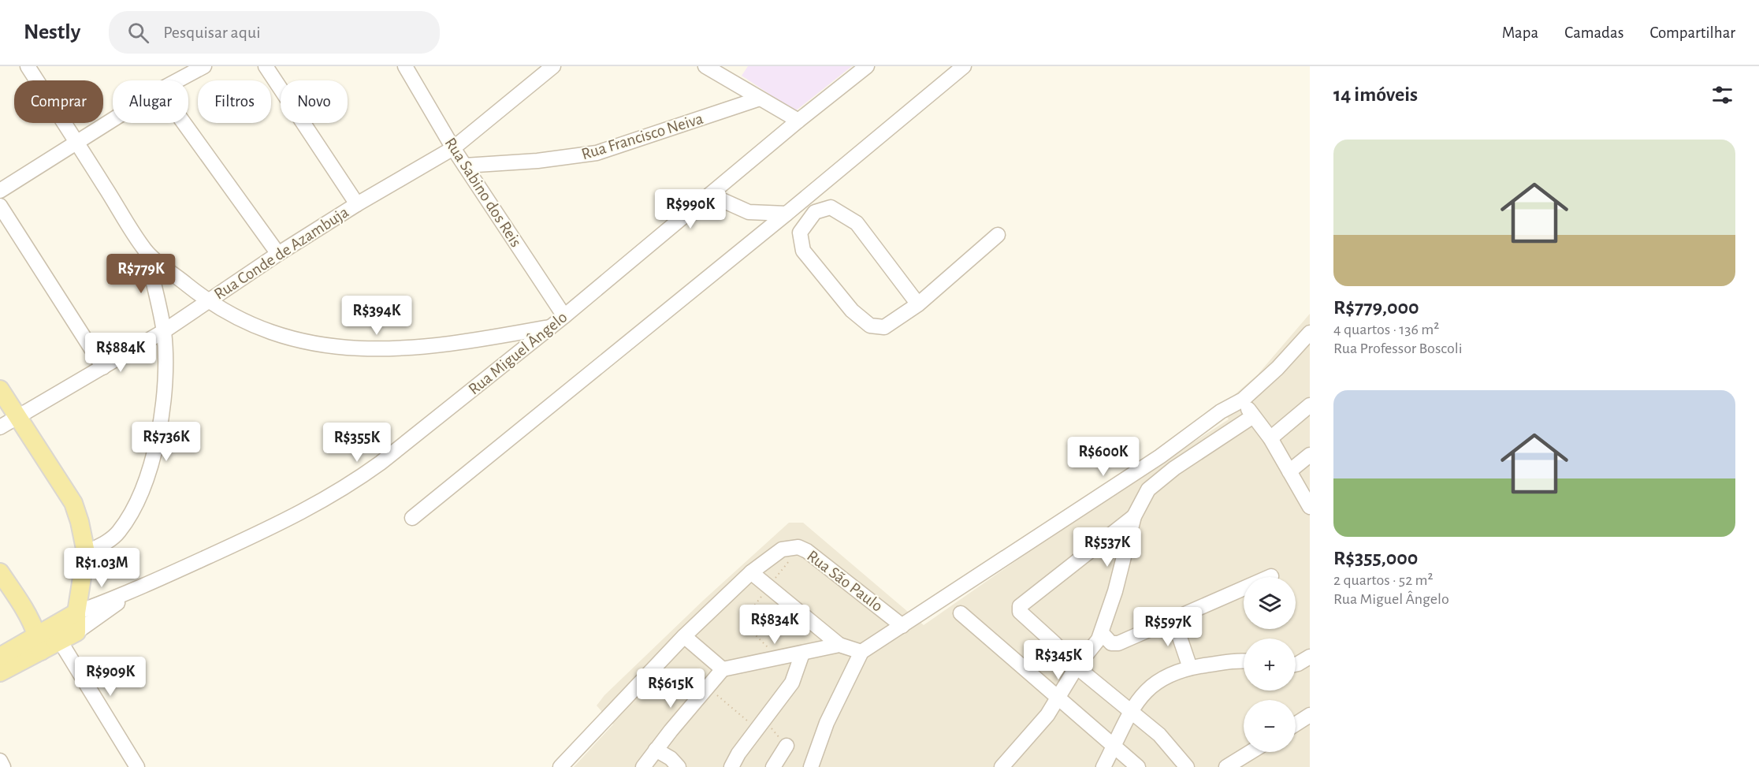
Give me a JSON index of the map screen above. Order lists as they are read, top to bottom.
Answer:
{
  "streets": {
    "main road": ["Rua Miguel Ângelo"],
    "street": [
      "Rua Francisco Neiva",
      "Rua Sabino dos Reis",
      "Rua Conde de Azambuja",
      "Rua São Paulo"
    ]
  },
  "crossings": [
    ["Rua Francisco Neiva", "Rua Sabino dos Reis"],
    ["Rua Sabino dos Reis", "Rua Conde de Azambuja"],
    ["Rua Sabino dos Reis", "Rua Miguel Ângelo"]
  ],
  "page": {
    "header": "Nestly",
    "search": "Pesquisar aqui",
    "nav": ["Mapa", "Camadas", "Compartilhar"],
    "heading": "14 imóveis",
    "chip": [
      "Comprar",
      "Alugar",
      "Filtros",
      "Novo"
    ],
    "list": [
      {
        "name": "R$779,000",
        "note": "4 quartos · 136 m² · Rua Professor Boscoli"
      },
      {
        "name": "R$355,000",
        "note": "2 quartos · 52 m² · Rua Miguel Ângelo"
      }
    ],
    "price": [
      "R$990K",
      "R$779K",
      "R$394K",
      "R$884K",
      "R$736K",
      "R$355K",
      "R$600K",
      "R$537K",
      "R$1.03M",
      "R$834K",
      "R$597K",
      "R$345K",
      "R$909K",
      "R$615K"
    ],
    "map_buttons": ["+", "−"]
  }
}
